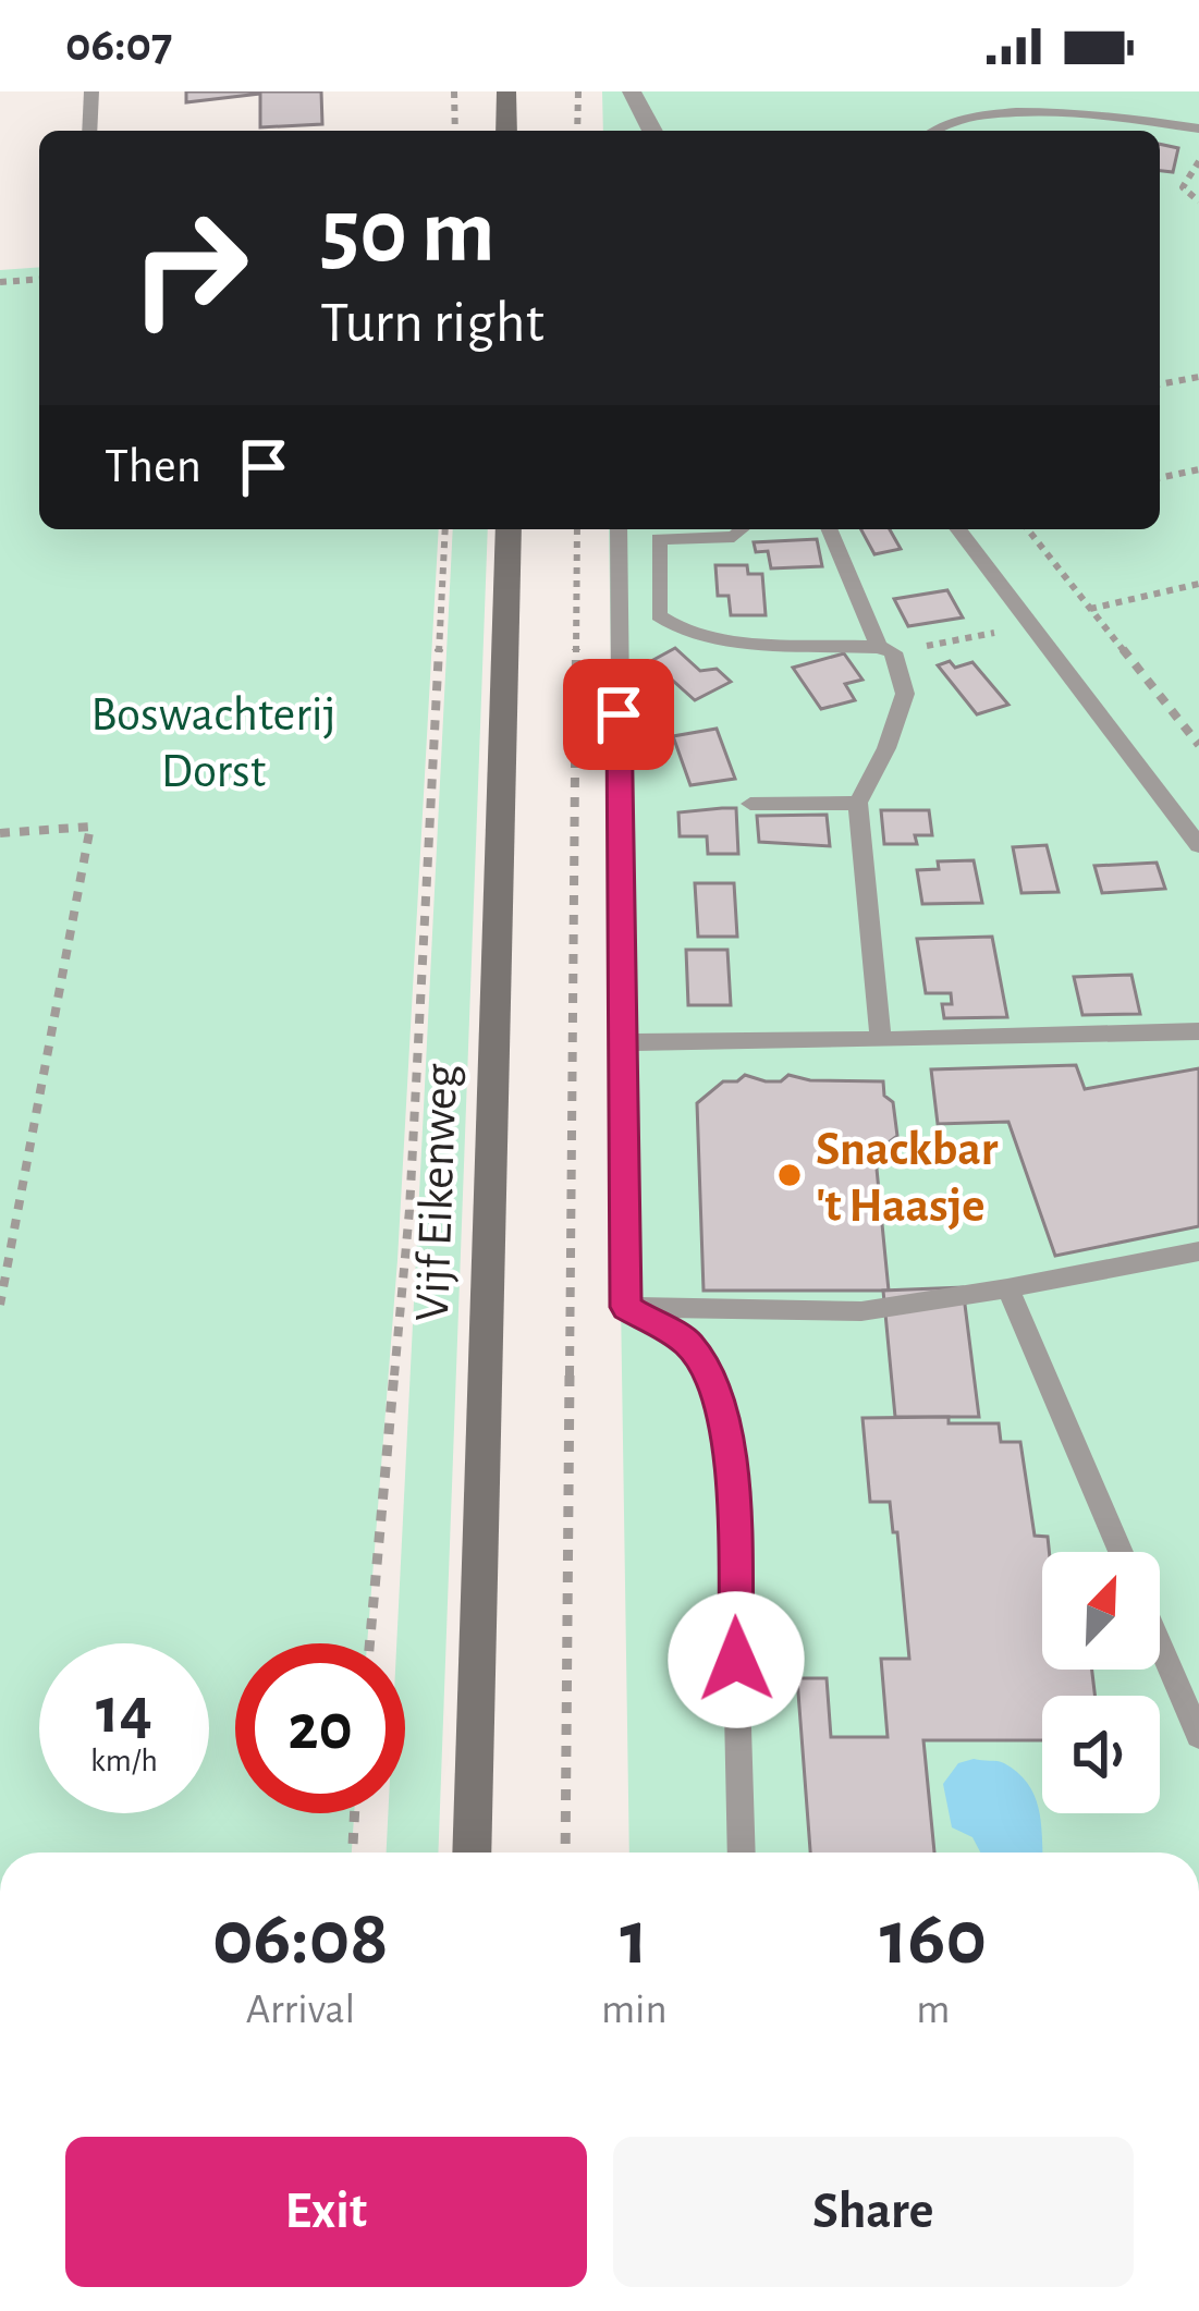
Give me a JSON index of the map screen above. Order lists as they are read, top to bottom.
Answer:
{
  "streets": {
    "main road": ["Vijf Eikenweg"]
  },
  "parks": ["Boswachterij Dorst"],
  "places": ["Snackbar 't Haasje"],
  "north": "top right",
  "page": {
    "status": "06:07",
    "turn": ["50 m", "Turn right"],
    "then": "Then",
    "speed": "14 km/h",
    "limit": "20",
    "eta": [
      "06:08",
      "Arrival",
      "1",
      "min",
      "160",
      "m"
    ],
    "buttons": ["Exit", "Share"]
  }
}
